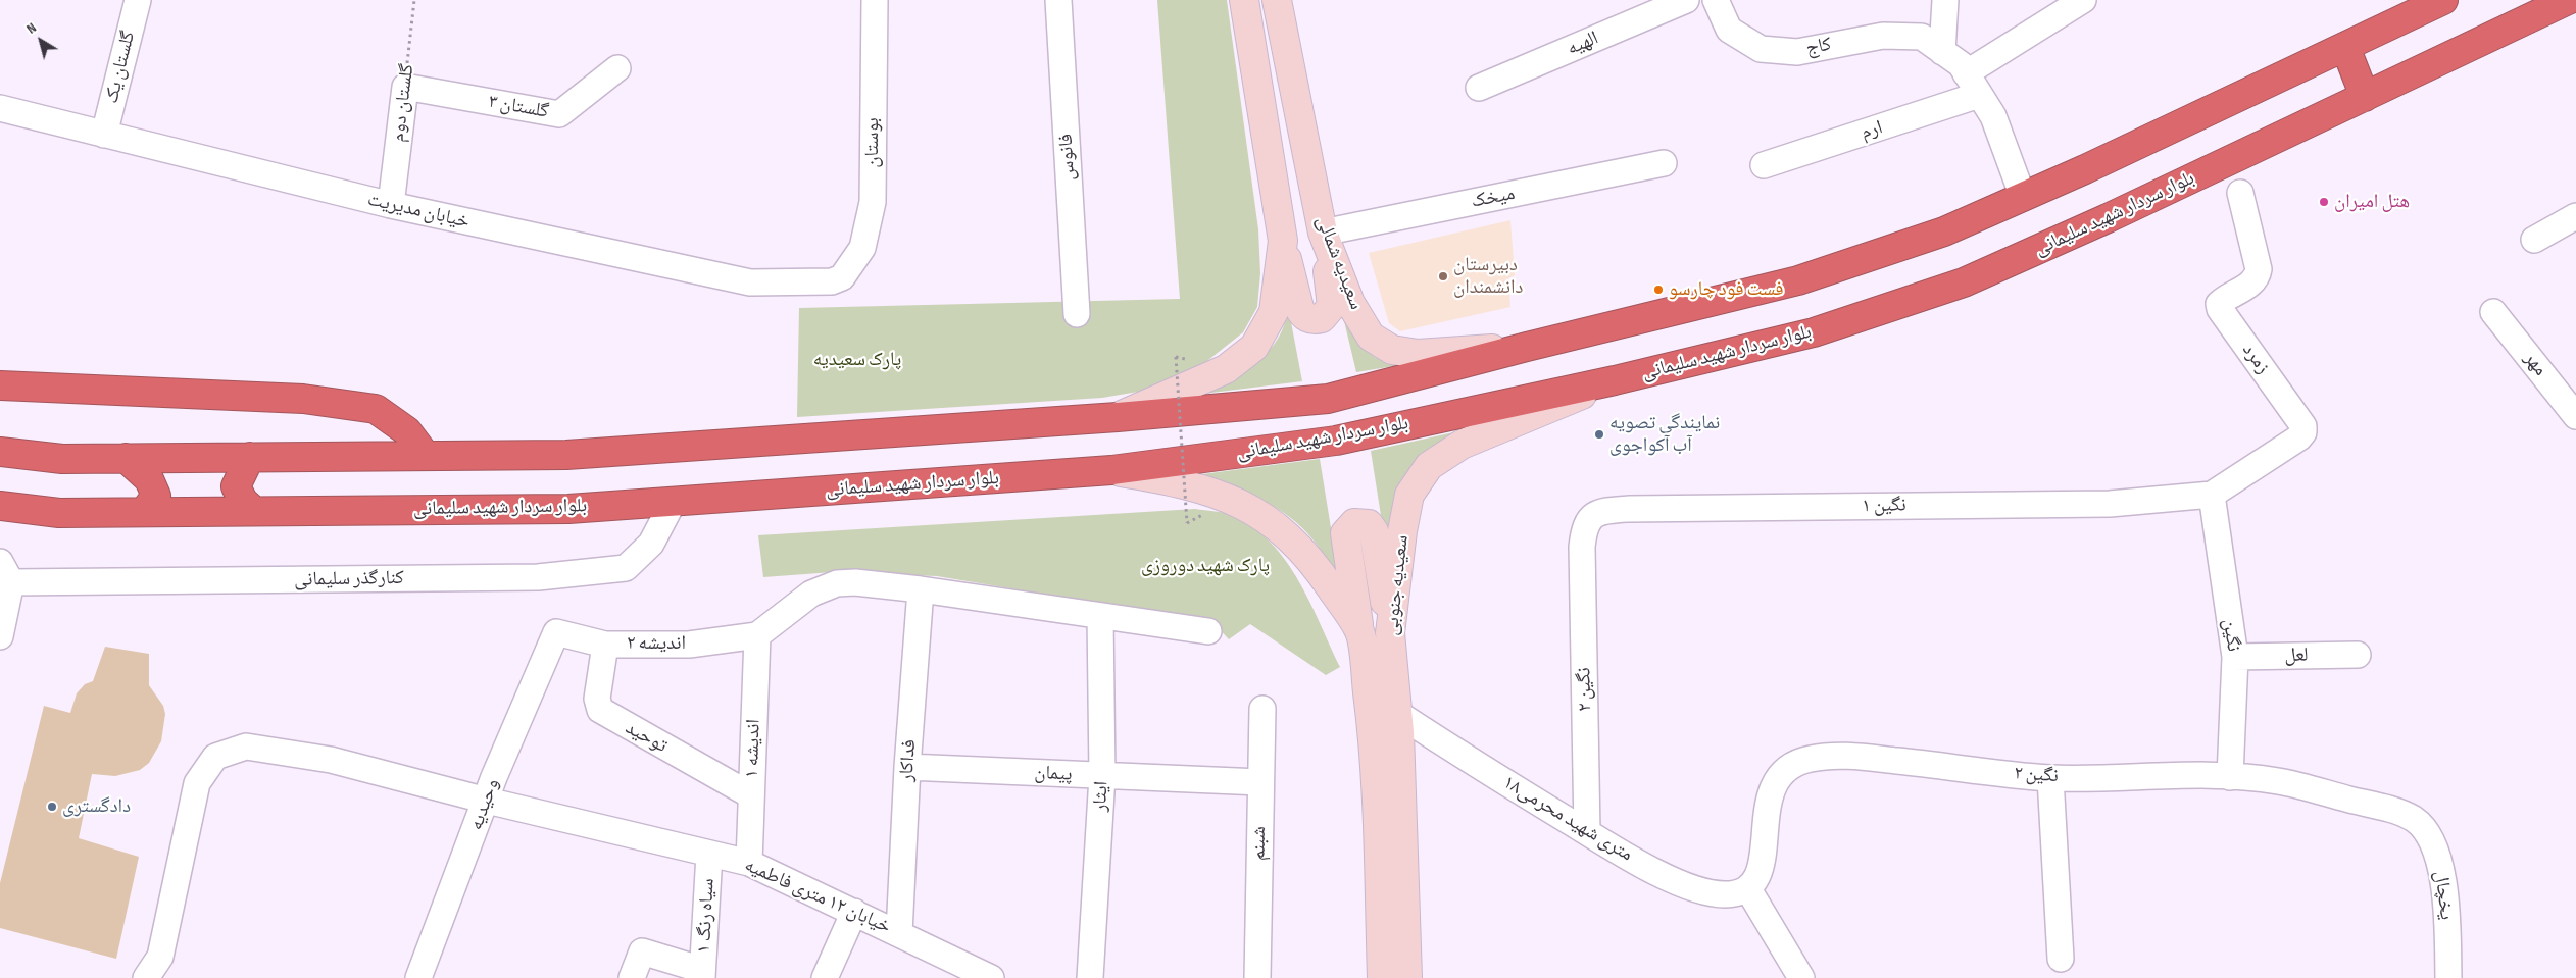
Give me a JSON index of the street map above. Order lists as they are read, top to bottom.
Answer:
{
  "streets": {
    "highway": ["بلوار سردار شهید سلیمانی"],
    "main road": ["سعیدیه شمالی", "سعیدیه جنوبی"],
    "street": [
      "الهیه",
      "کاج",
      "گلستان یک",
      "گلستان دوم",
      "گلستان ۳",
      "ارم",
      "بوستان",
      "فانوس",
      "میخک",
      "خیابان مدیریت",
      "زمرد",
      "مهر",
      "نگین ۱",
      "کنارگذر سلیمانی",
      "نگین",
      "اندیشه ۲",
      "لعل",
      "نگین ۲",
      "توحید",
      "اندیشه ۱",
      "فداکار",
      "پیمان",
      "ایثار",
      "وحیدیه",
      "۱۸متری شهید محرمی",
      "شبنم",
      "یخچال",
      "خیابان ۱۲ متری فاطمیه",
      "سیاه رنگ ۱"
    ]
  },
  "crossings": [
    ["گلستان یک", "خیابان مدیریت"],
    ["گلستان دوم", "گلستان ۳"],
    ["گلستان دوم", "خیابان مدیریت"],
    ["بوستان", "خیابان مدیریت"],
    ["میخک", "سعیدیه شمالی"],
    ["بلوار سردار شهید سلیمانی", "سعیدیه شمالی"],
    ["بلوار سردار شهید سلیمانی", "کنارگذر سلیمانی"],
    ["بلوار سردار شهید سلیمانی", "سعیدیه جنوبی"],
    ["زمرد", "نگین ۱"],
    ["زمرد", "نگین"],
    ["نگین ۱", "نگین"],
    ["نگین ۱", "نگین ۲"],
    ["سعیدیه جنوبی", "۱۸متری شهید محرمی"],
    ["نگین", "لعل"],
    ["نگین", "نگین ۲"],
    ["اندیشه ۲", "توحید"],
    ["اندیشه ۲", "اندیشه ۱"],
    ["اندیشه ۲", "وحیدیه"],
    ["نگین ۲", "۱۸متری شهید محرمی"],
    ["نگین ۲", "یخچال"],
    ["توحید", "اندیشه ۱"],
    ["اندیشه ۱", "خیابان ۱۲ متری فاطمیه"],
    ["فداکار", "پیمان"],
    ["فداکار", "خیابان ۱۲ متری فاطمیه"],
    ["پیمان", "ایثار"],
    ["پیمان", "شبنم"],
    ["وحیدیه", "خیابان ۱۲ متری فاطمیه"],
    ["خیابان ۱۲ متری فاطمیه", "سیاه رنگ ۱"]
  ],
  "parks": ["پارک سعیدیه", "پارک شهید دوروزی"],
  "places": [
    "هتل امیران",
    "دبیرستان دانشمندان",
    "فست فود چارسو",
    "نمایندگی تصویه آب آکواجوی",
    "دادگستری"
  ],
  "north": "top left"
}
